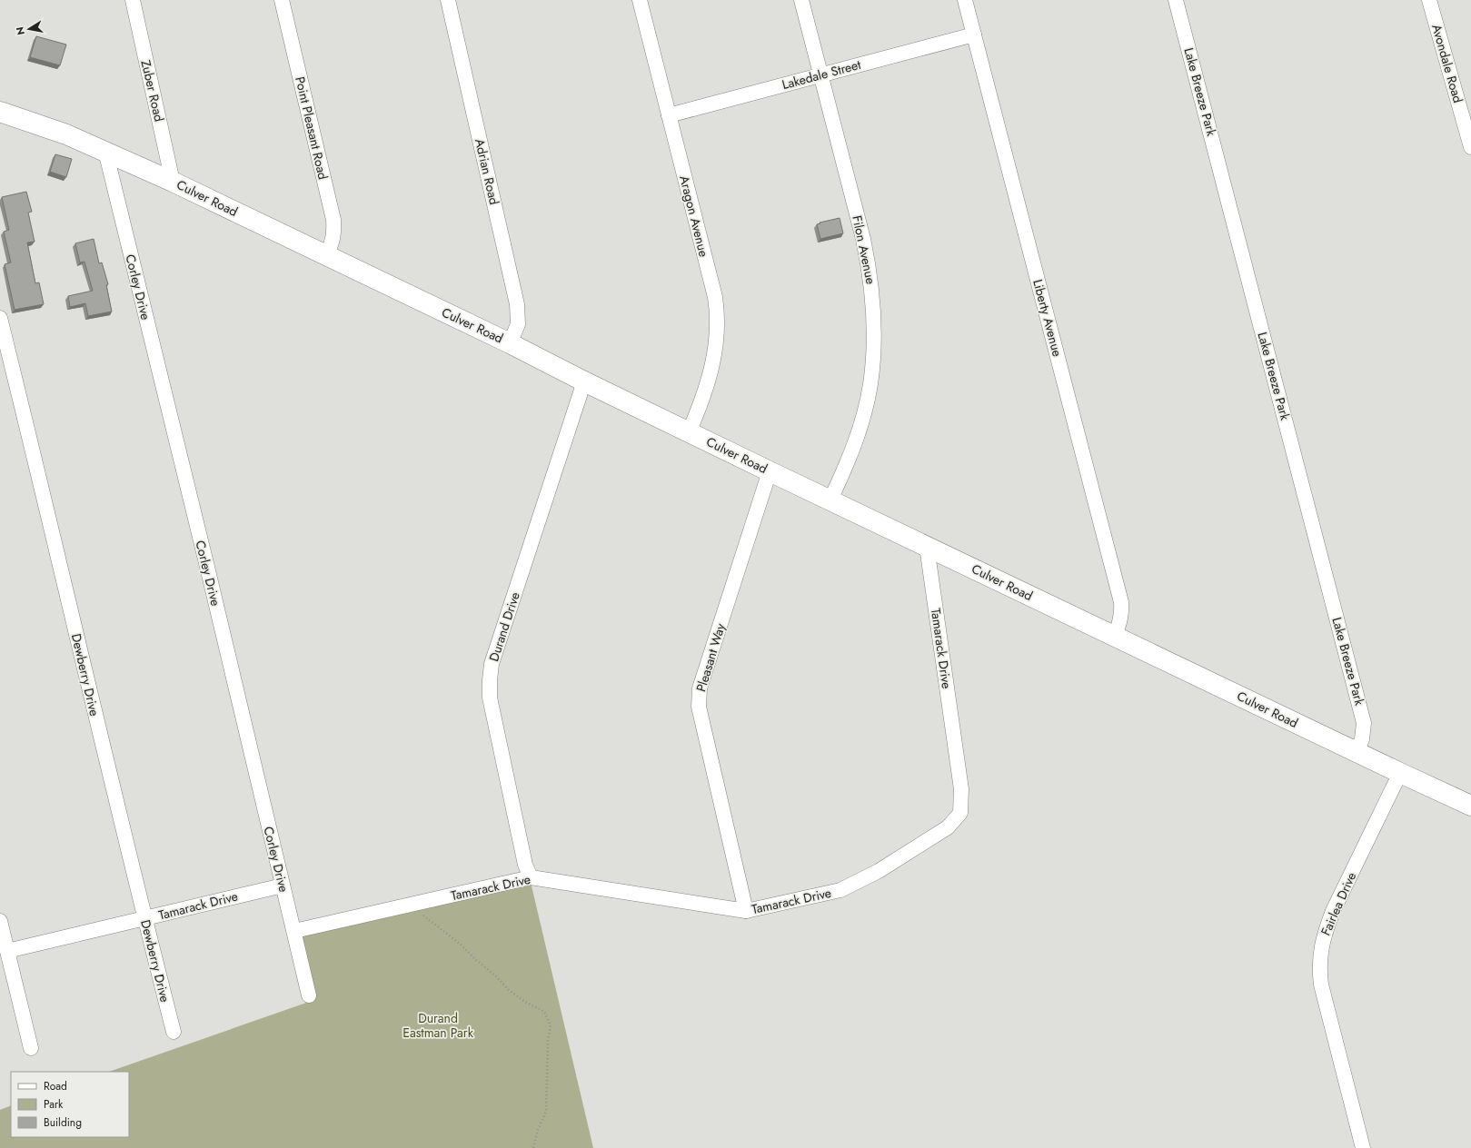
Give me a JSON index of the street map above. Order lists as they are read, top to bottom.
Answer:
{
  "streets": {
    "main road": ["Culver Road"],
    "street": [
      "Avondale Road",
      "Lakedale Street",
      "Zuber Road",
      "Lake Breeze Park",
      "Point Pleasant Road",
      "Adrian Road",
      "Aragon Avenue",
      "Filon Avenue",
      "Corley Drive",
      "Liberty Avenue",
      "Durand Drive",
      "Tamarack Drive",
      "Pleasant Way",
      "Dewberry Drive",
      "Fairlea Drive"
    ]
  },
  "crossings": [
    ["Lakedale Street", "Aragon Avenue"],
    ["Lakedale Street", "Filon Avenue"],
    ["Lakedale Street", "Liberty Avenue"],
    ["Zuber Road", "Culver Road"],
    ["Lake Breeze Park", "Culver Road"],
    ["Point Pleasant Road", "Culver Road"],
    ["Adrian Road", "Culver Road"],
    ["Culver Road", "Aragon Avenue"],
    ["Culver Road", "Filon Avenue"],
    ["Culver Road", "Corley Drive"],
    ["Culver Road", "Liberty Avenue"],
    ["Culver Road", "Durand Drive"],
    ["Culver Road", "Tamarack Drive"],
    ["Culver Road", "Pleasant Way"],
    ["Culver Road", "Fairlea Drive"],
    ["Corley Drive", "Tamarack Drive"],
    ["Durand Drive", "Tamarack Drive"],
    ["Tamarack Drive", "Pleasant Way"],
    ["Tamarack Drive", "Dewberry Drive"]
  ],
  "parks": ["Durand Eastman Park"],
  "legend": ["Road", "Park", "Building"],
  "north": "left"
}
